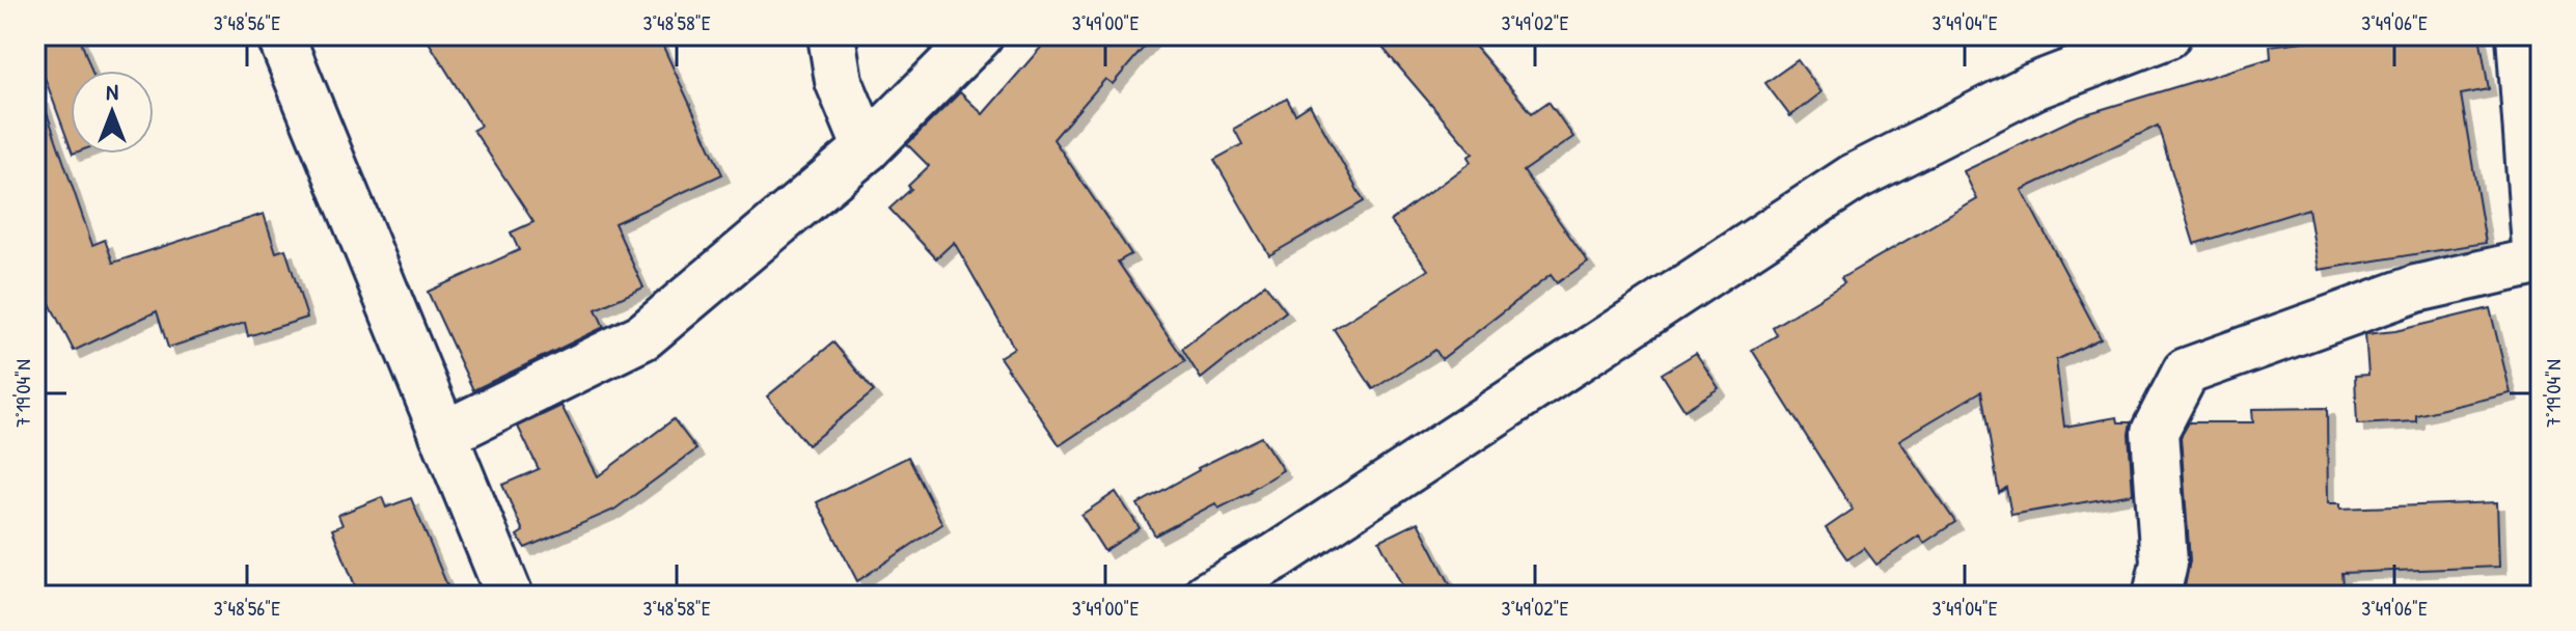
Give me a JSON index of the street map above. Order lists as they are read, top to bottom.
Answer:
{
  "north": "top",
  "coordinates": [
    "3°48'56\"E",
    "3°48'58\"E",
    "3°49'00\"E",
    "3°49'02\"E",
    "3°49'04\"E",
    "3°49'06\"E",
    "7°19'04\"N"
  ]
}
